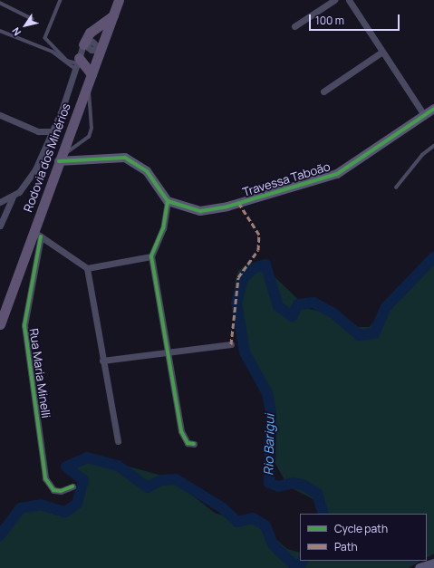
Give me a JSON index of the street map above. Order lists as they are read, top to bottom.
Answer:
{
  "streets": {
    "main road": ["Rodovia dos Minérios"],
    "street": ["Travessa Taboão", "Rua Maria Minelli"]
  },
  "crossings": [
    ["Rodovia dos Minérios", "Travessa Taboão"],
    ["Rodovia dos Minérios", "Rua Maria Minelli"],
    ["Travessa Taboão", "Rua Maria Minelli"]
  ],
  "water": ["Rio Barigui"],
  "legend": ["Cycle path", "Path"],
  "scale_bar": "100 m",
  "north": "bottom left"
}
